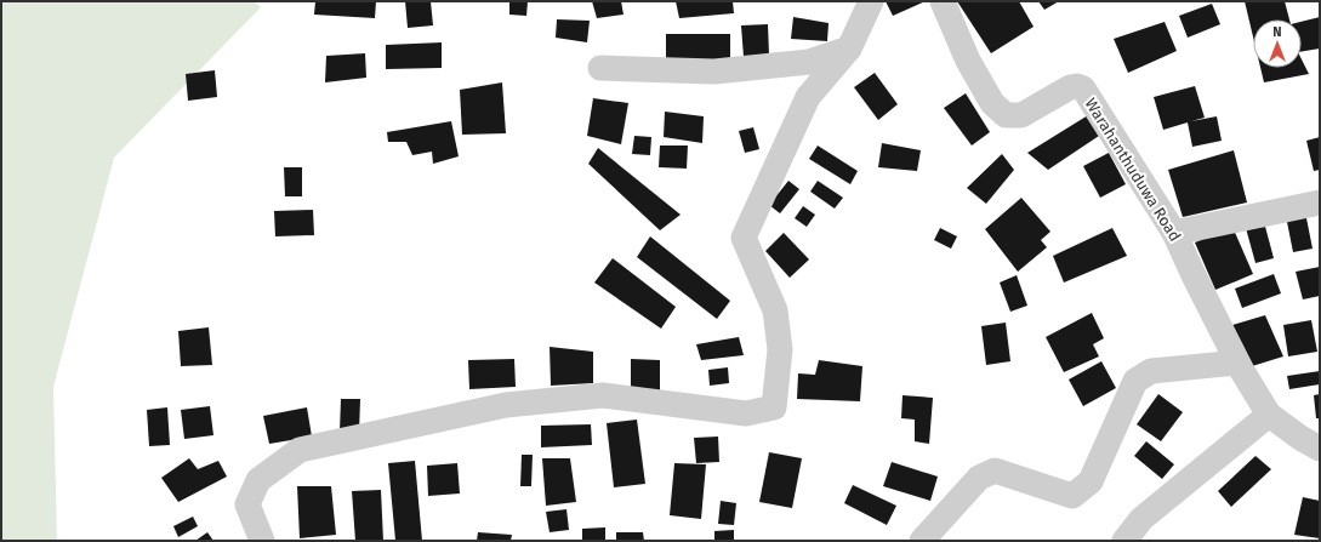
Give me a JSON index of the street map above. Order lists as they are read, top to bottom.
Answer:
{
  "streets": {
    "street": ["Warahanthuduwa Road"]
  },
  "north": "top"
}
